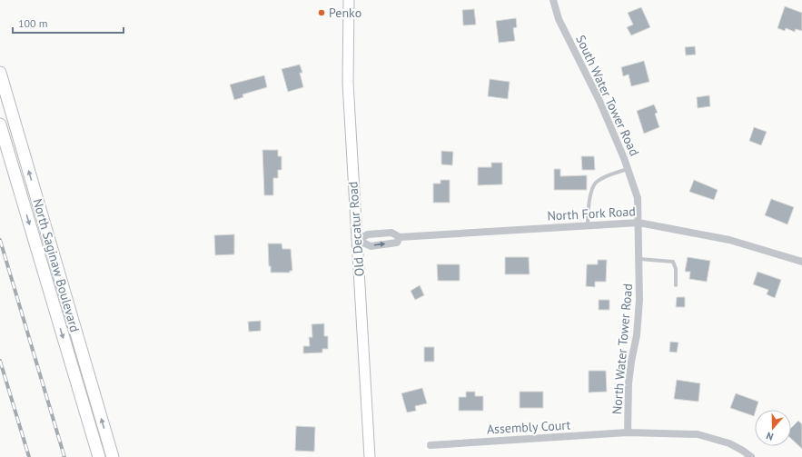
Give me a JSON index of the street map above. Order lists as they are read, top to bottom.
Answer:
{
  "streets": {
    "main road": ["North Saginaw Boulevard"],
    "street": [
      "South Water Tower Road",
      "North Fork Road",
      "Old Decatur Road",
      "North Water Tower Road",
      "Assembly Court"
    ]
  },
  "crossings": [
    ["South Water Tower Road", "North Fork Road"],
    ["South Water Tower Road", "North Water Tower Road"],
    ["North Fork Road", "Old Decatur Road"],
    ["North Fork Road", "North Water Tower Road"],
    ["North Water Tower Road", "Assembly Court"]
  ],
  "places": ["Penko"],
  "scale_bar": "100 m",
  "north": "bottom"
}
